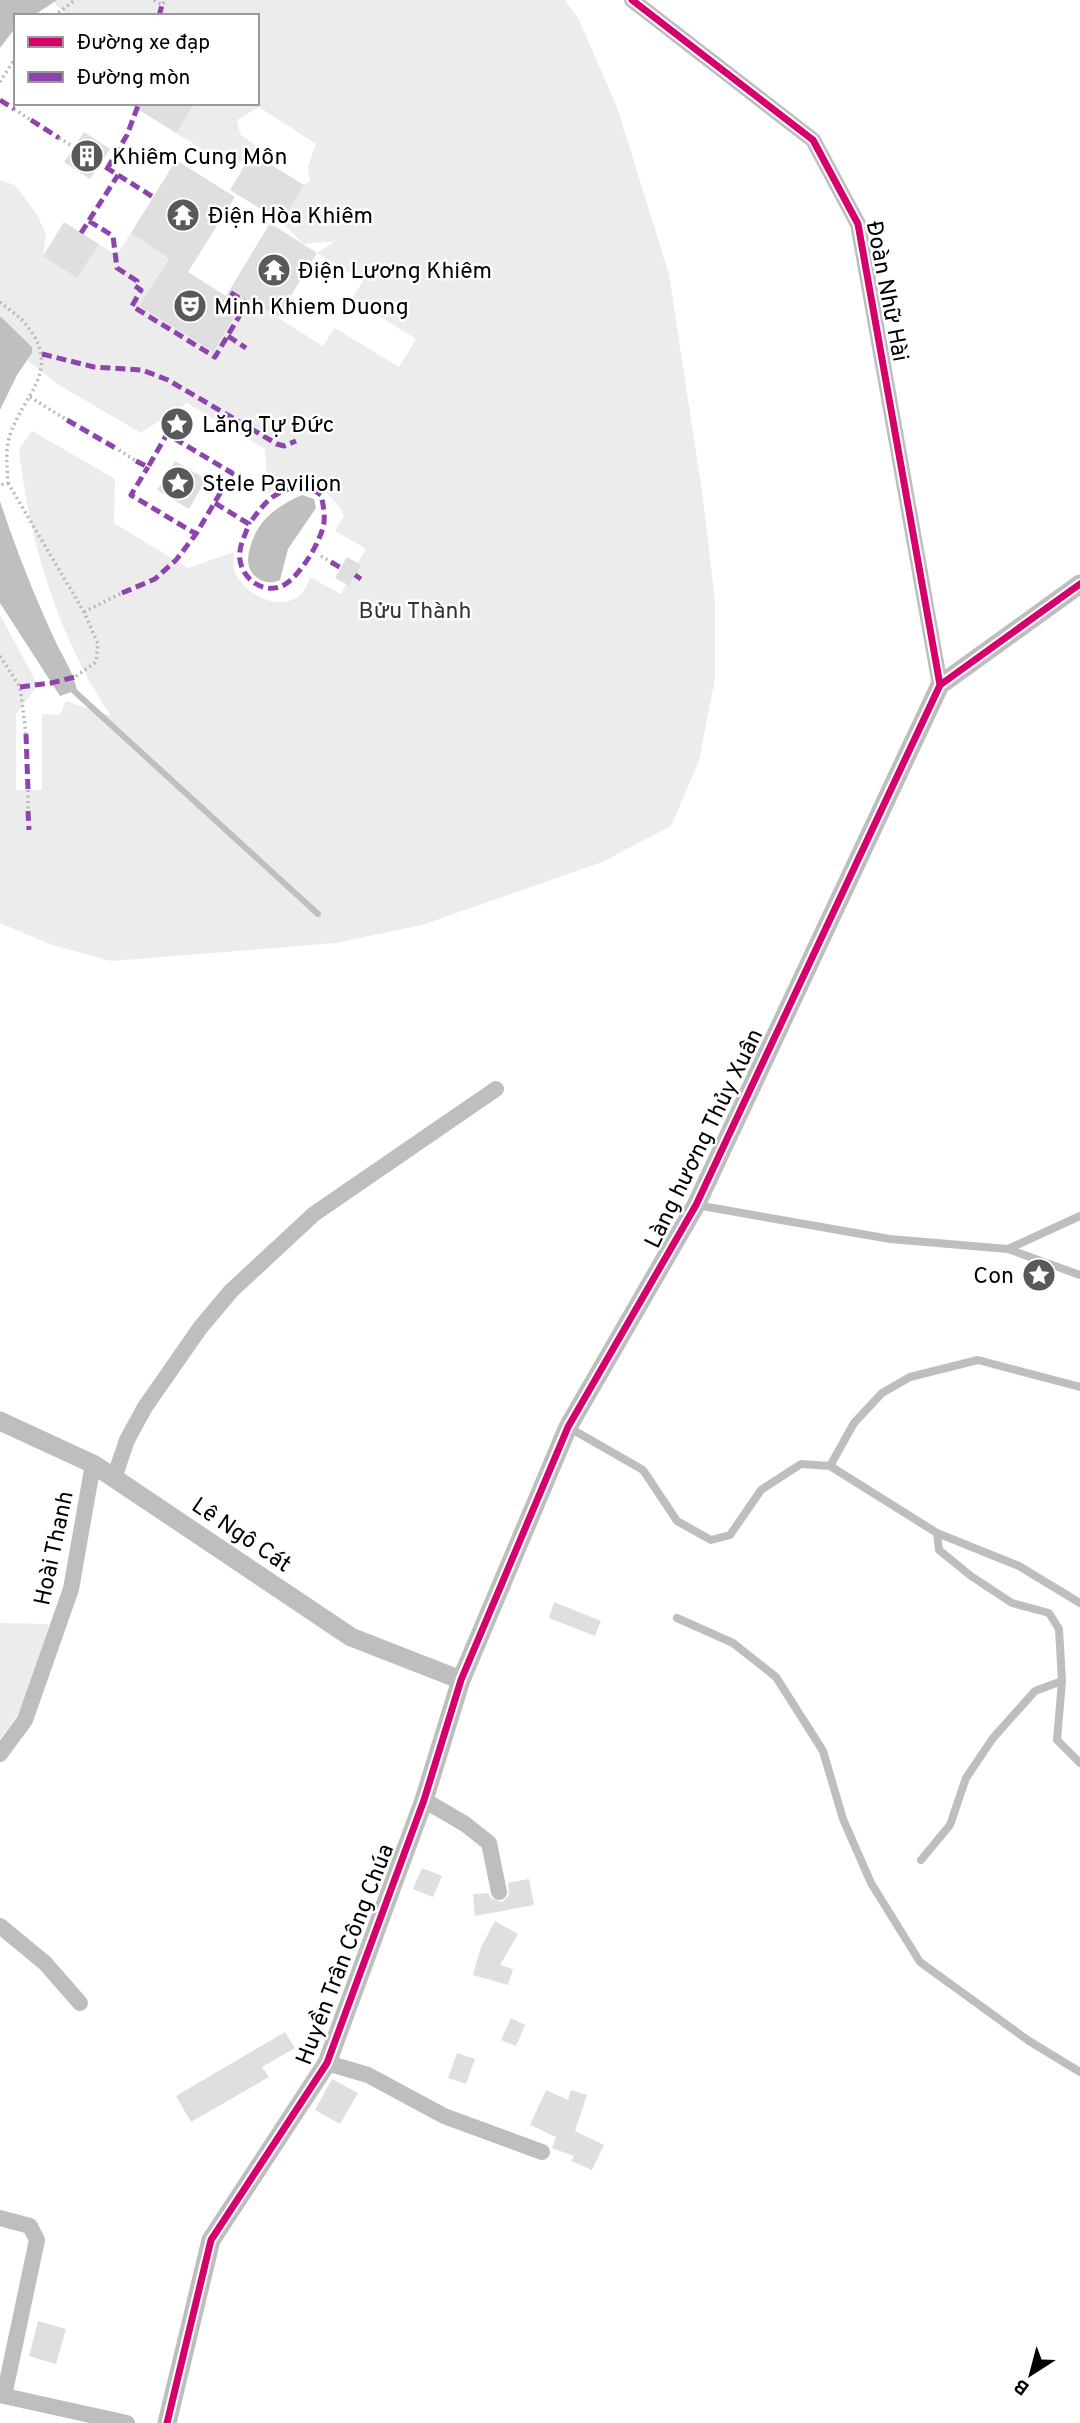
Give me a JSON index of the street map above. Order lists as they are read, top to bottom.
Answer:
{
  "streets": {
    "street": [
      "Đoàn Nhữ Hài",
      "Làng hương Thủy Xuân",
      "Lê Ngô Cát",
      "Hoài Thanh",
      "Huyền Trân Công Chúa"
    ]
  },
  "crossings": [
    ["Đoàn Nhữ Hài", "Làng hương Thủy Xuân"],
    ["Làng hương Thủy Xuân", "Lê Ngô Cát"],
    ["Làng hương Thủy Xuân", "Huyền Trân Công Chúa"],
    ["Lê Ngô Cát", "Hoài Thanh"],
    ["Lê Ngô Cát", "Huyền Trân Công Chúa"]
  ],
  "parks": ["Bửu Thành"],
  "places": {
    "building": ["Khiêm Cung Môn"],
    "temple": ["Điện Hòa Khiêm", "Điện Lương Khiêm"],
    "theatre": ["Minh Khiem Duong"],
    "place": ["Lăng Tự Đức", "Stele Pavilion", "Con"]
  },
  "legend": ["Đường xe đạp", "Đường mòn"],
  "north": "bottom left"
}
